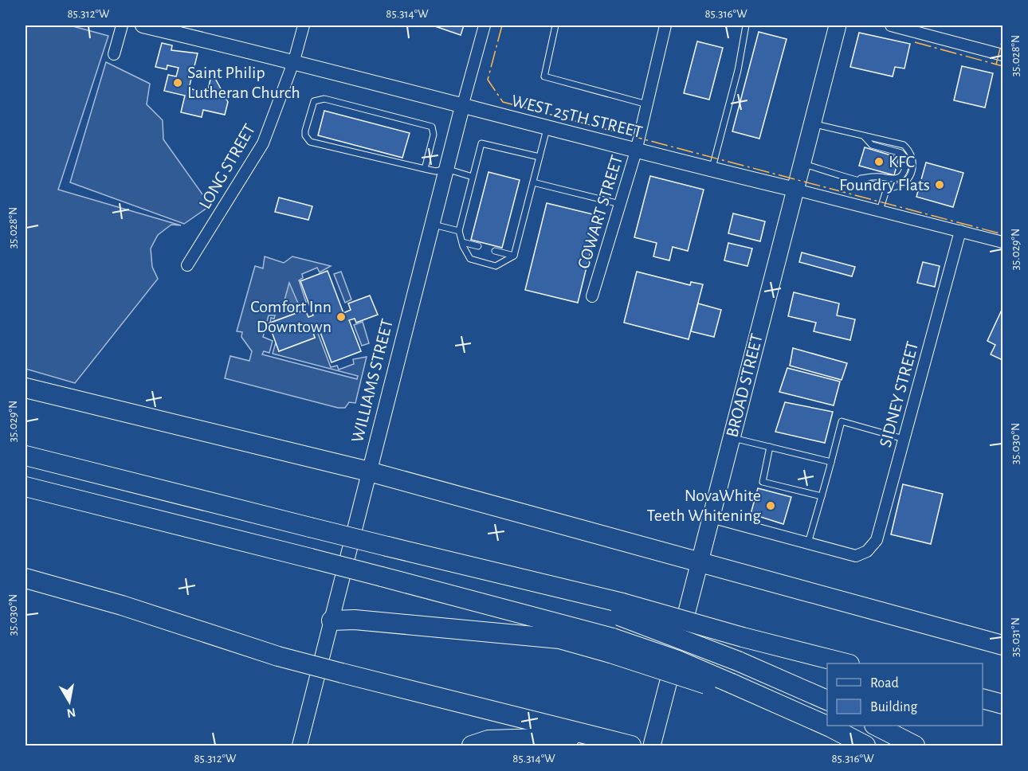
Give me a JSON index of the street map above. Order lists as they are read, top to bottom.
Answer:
{
  "streets": {
    "main road": ["BROAD STREET"],
    "street": [
      "WEST 25TH STREET",
      "LONG STREET",
      "COWART STREET",
      "WILLIAMS STREET",
      "SIDNEY STREET"
    ]
  },
  "crossings": [
    ["WEST 25TH STREET", "LONG STREET"],
    ["WEST 25TH STREET", "COWART STREET"],
    ["WEST 25TH STREET", "WILLIAMS STREET"],
    ["WEST 25TH STREET", "BROAD STREET"],
    ["WEST 25TH STREET", "SIDNEY STREET"]
  ],
  "places": [
    "Saint Philip Lutheran Church",
    "KFC",
    "Foundry Flats",
    "Comfort Inn Downtown",
    "NovaWhite Teeth Whitening"
  ],
  "legend": ["Road", "Building"],
  "north": "bottom",
  "coordinates": [
    "85.312°W",
    "85.314°W",
    "85.316°W",
    "35.028°N",
    "35.029°N",
    "35.030°N",
    "35.031°N"
  ]
}
